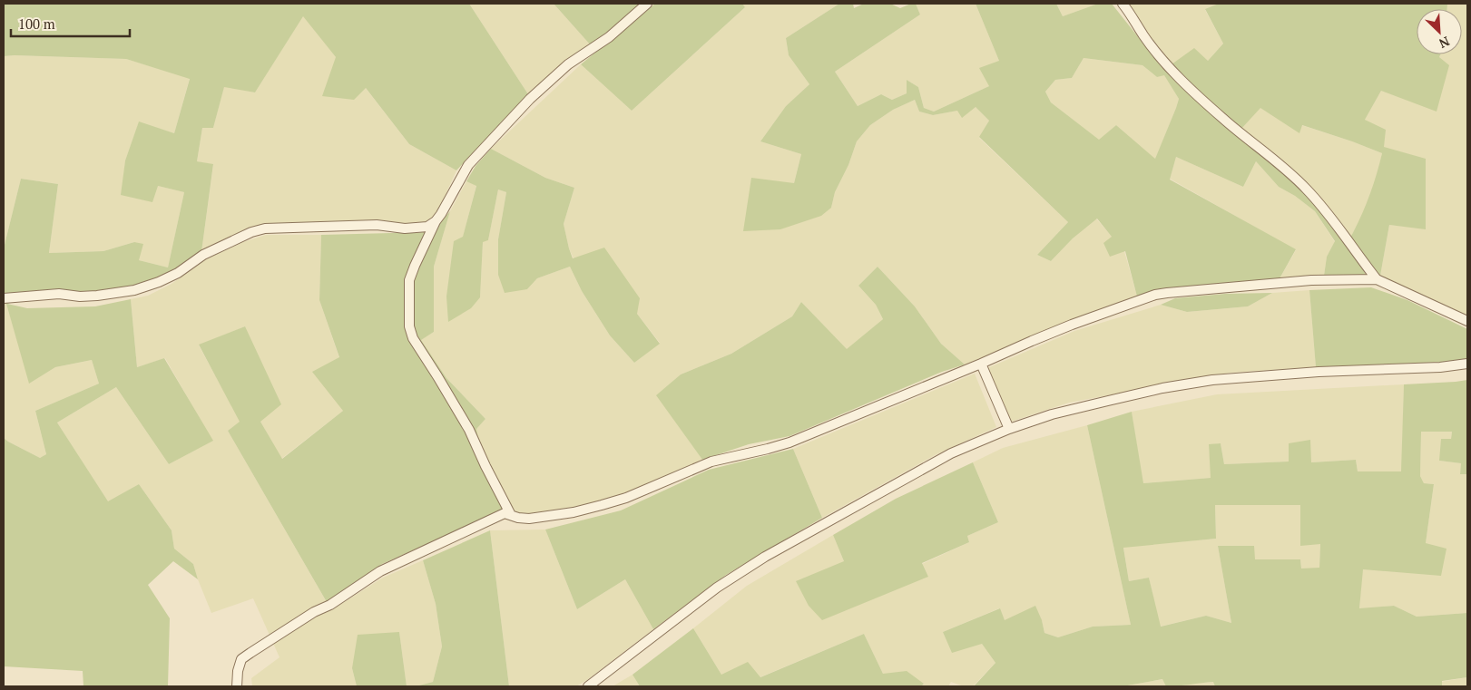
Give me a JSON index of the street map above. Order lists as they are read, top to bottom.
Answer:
{
  "scale_bar": "100 m",
  "north": "bottom right"
}
